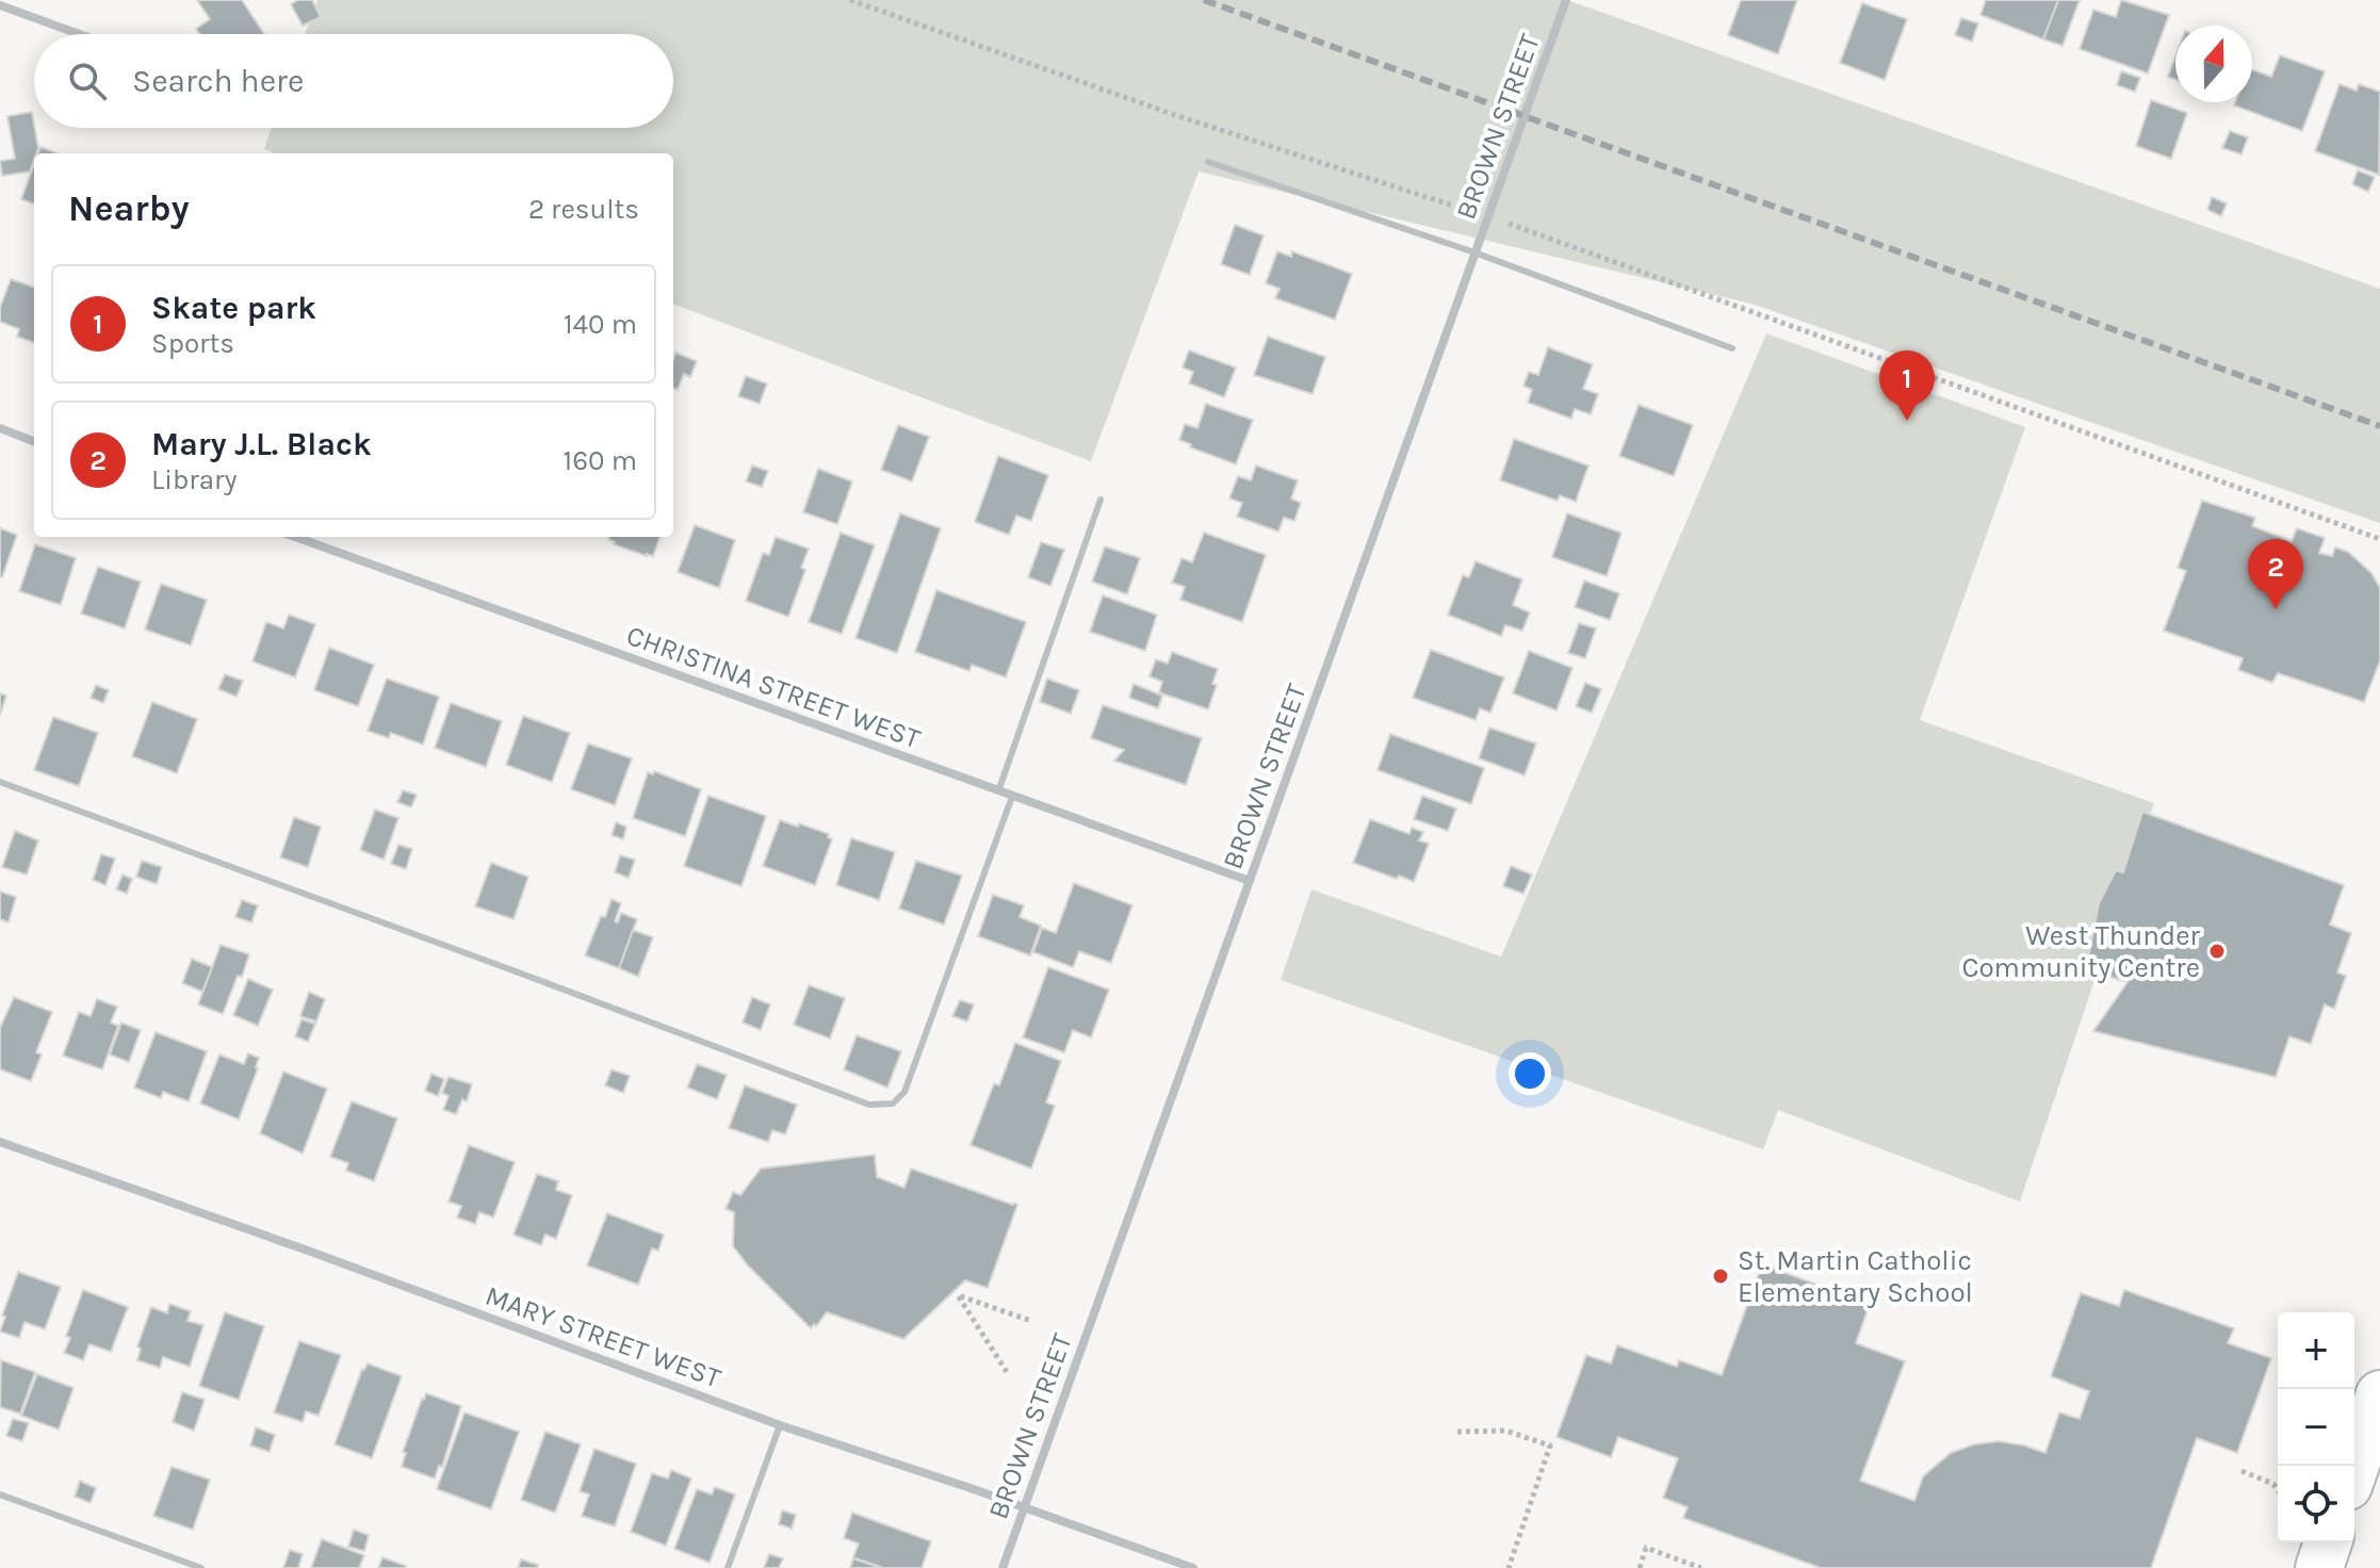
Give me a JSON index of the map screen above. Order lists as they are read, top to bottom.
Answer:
{
  "streets": {
    "street": ["BROWN STREET", "CHRISTINA STREET WEST", "MARY STREET WEST"]
  },
  "crossings": [
    ["BROWN STREET", "CHRISTINA STREET WEST"],
    ["BROWN STREET", "MARY STREET WEST"]
  ],
  "places": ["West Thunder Community Centre", "St. Martin Catholic Elementary School"],
  "north": "top",
  "page": {
    "search": "Search here",
    "heading": ["Nearby", "2 results"],
    "list": [
      {
        "mark": "1",
        "name": "Skate park",
        "note": "Sports",
        "value": "140 m"
      },
      {
        "mark": "2",
        "name": "Mary J.L. Black",
        "note": "Library",
        "value": "160 m"
      }
    ],
    "pins": ["1", "2"],
    "map_buttons": ["+", "−"]
  }
}
